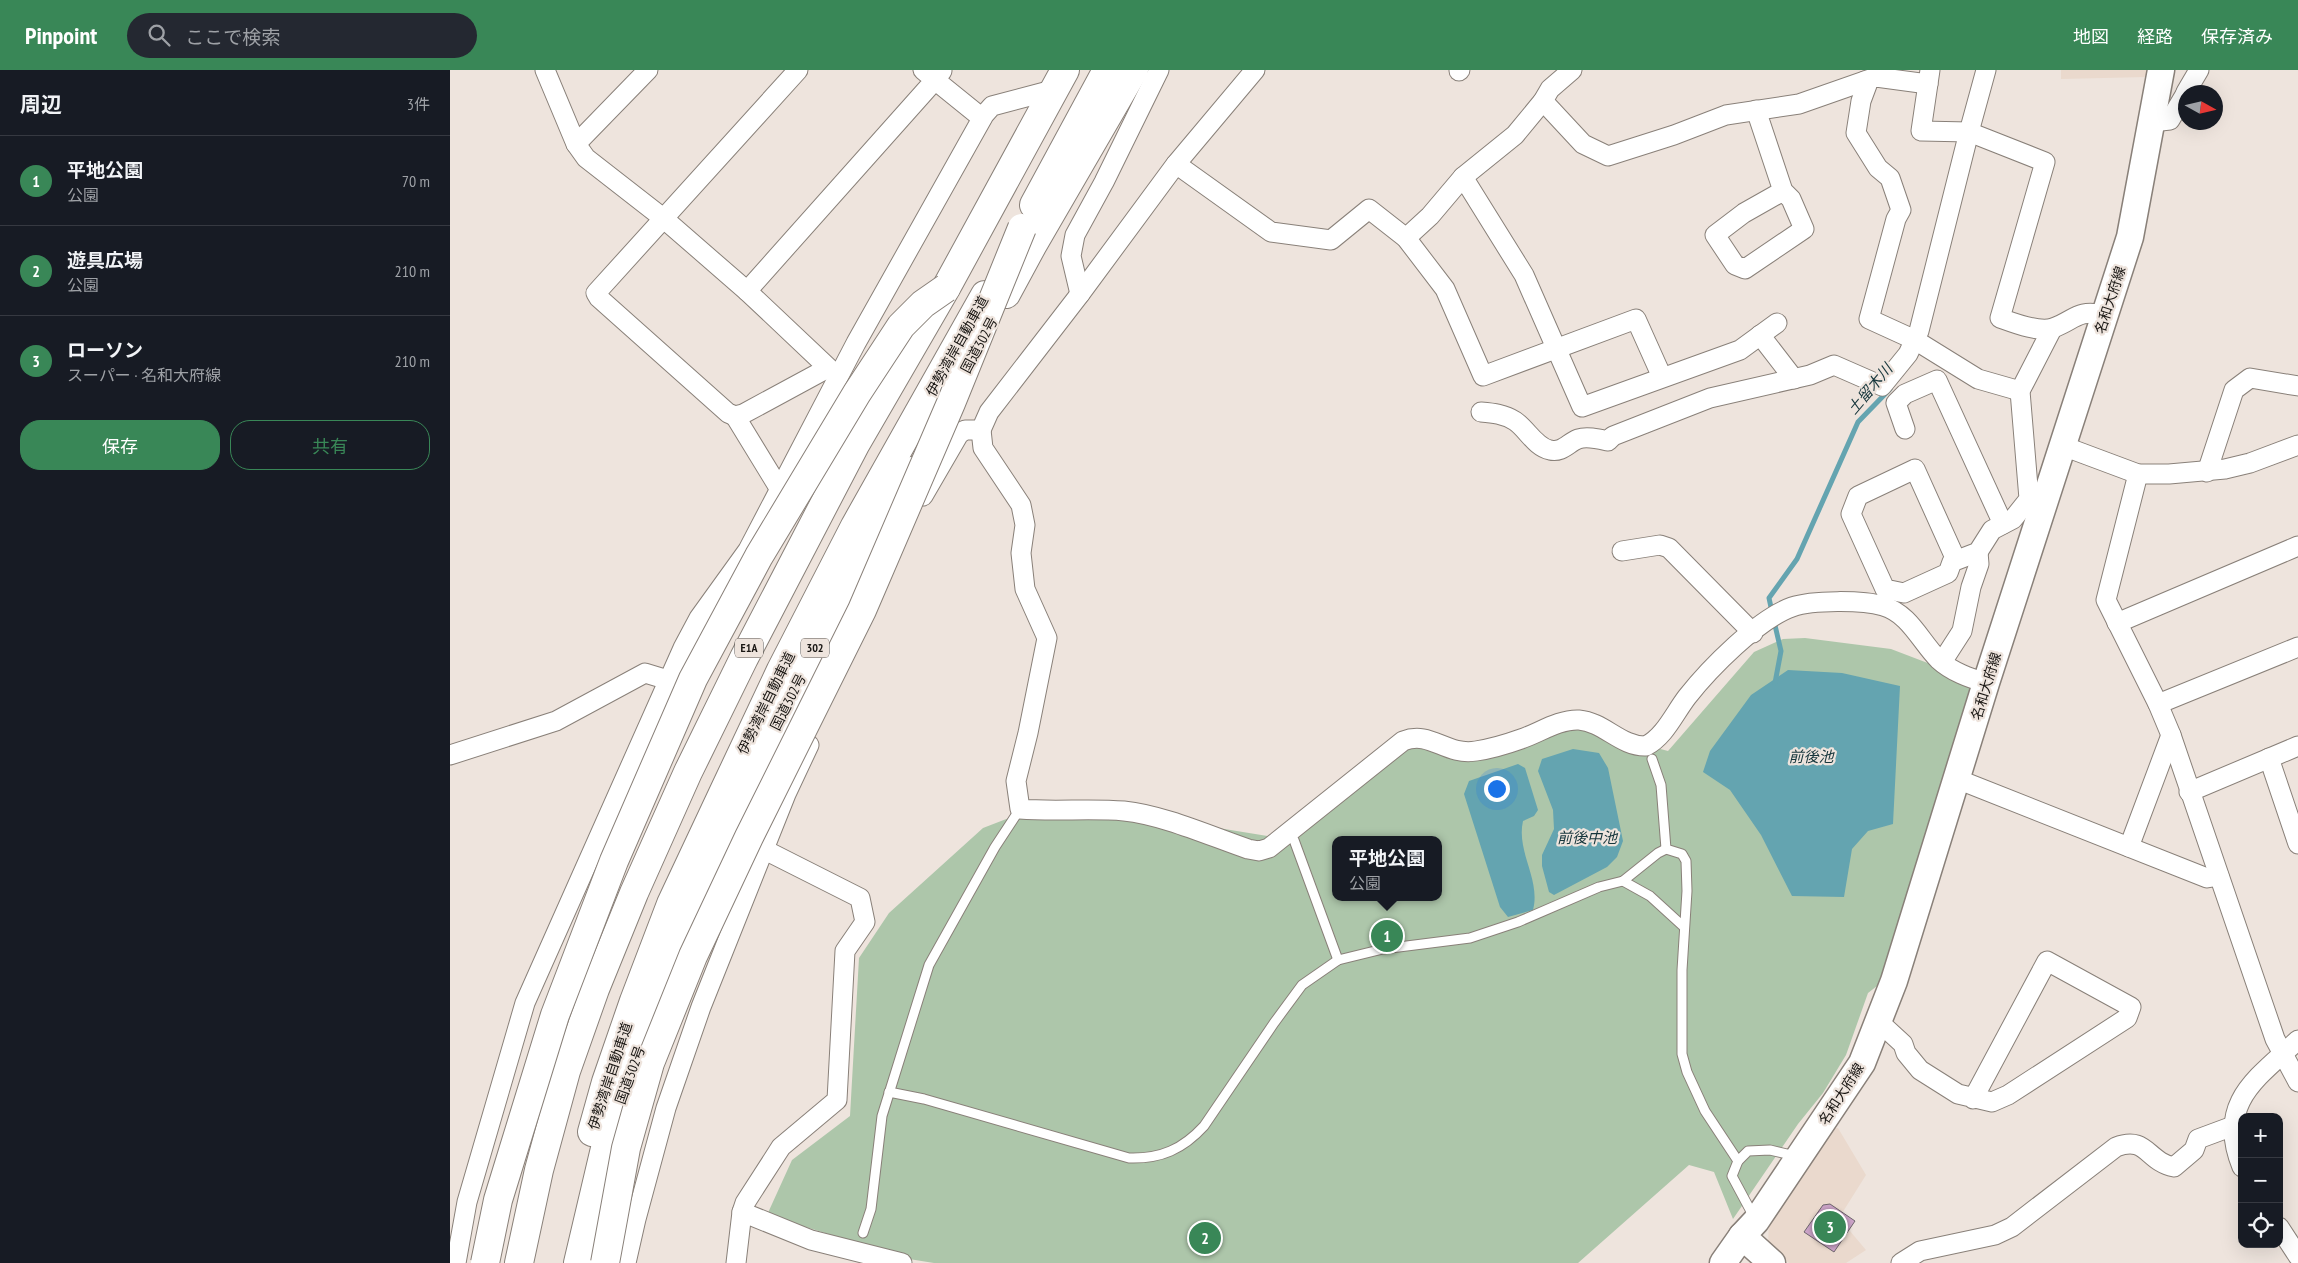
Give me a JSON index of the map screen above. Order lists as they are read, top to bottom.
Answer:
{
  "streets": {
    "highway": [
      "国道302号",
      "伊勢湾岸自動車道",
      "E1A",
      "302"
    ],
    "main road": ["名和大府線"]
  },
  "water": ["土留木川", "前後池", "前後中池"],
  "north": "right",
  "page": {
    "header": "Pinpoint",
    "search": "ここで検索",
    "nav": ["地図", "経路", "保存済み"],
    "heading": ["周辺", "3件"],
    "list": [
      {
        "mark": "1",
        "name": "平地公園",
        "note": "公園",
        "value": "70 m"
      },
      {
        "mark": "2",
        "name": "遊具広場",
        "note": "公園",
        "value": "210 m"
      },
      {
        "mark": "3",
        "name": "ローソン",
        "note": "スーパー · 名和大府線",
        "value": "210 m"
      }
    ],
    "buttons": ["保存", "共有"],
    "popup": ["平地公園", "公園"],
    "pins": ["1", "3", "2"],
    "map_buttons": ["+", "−"]
  }
}
